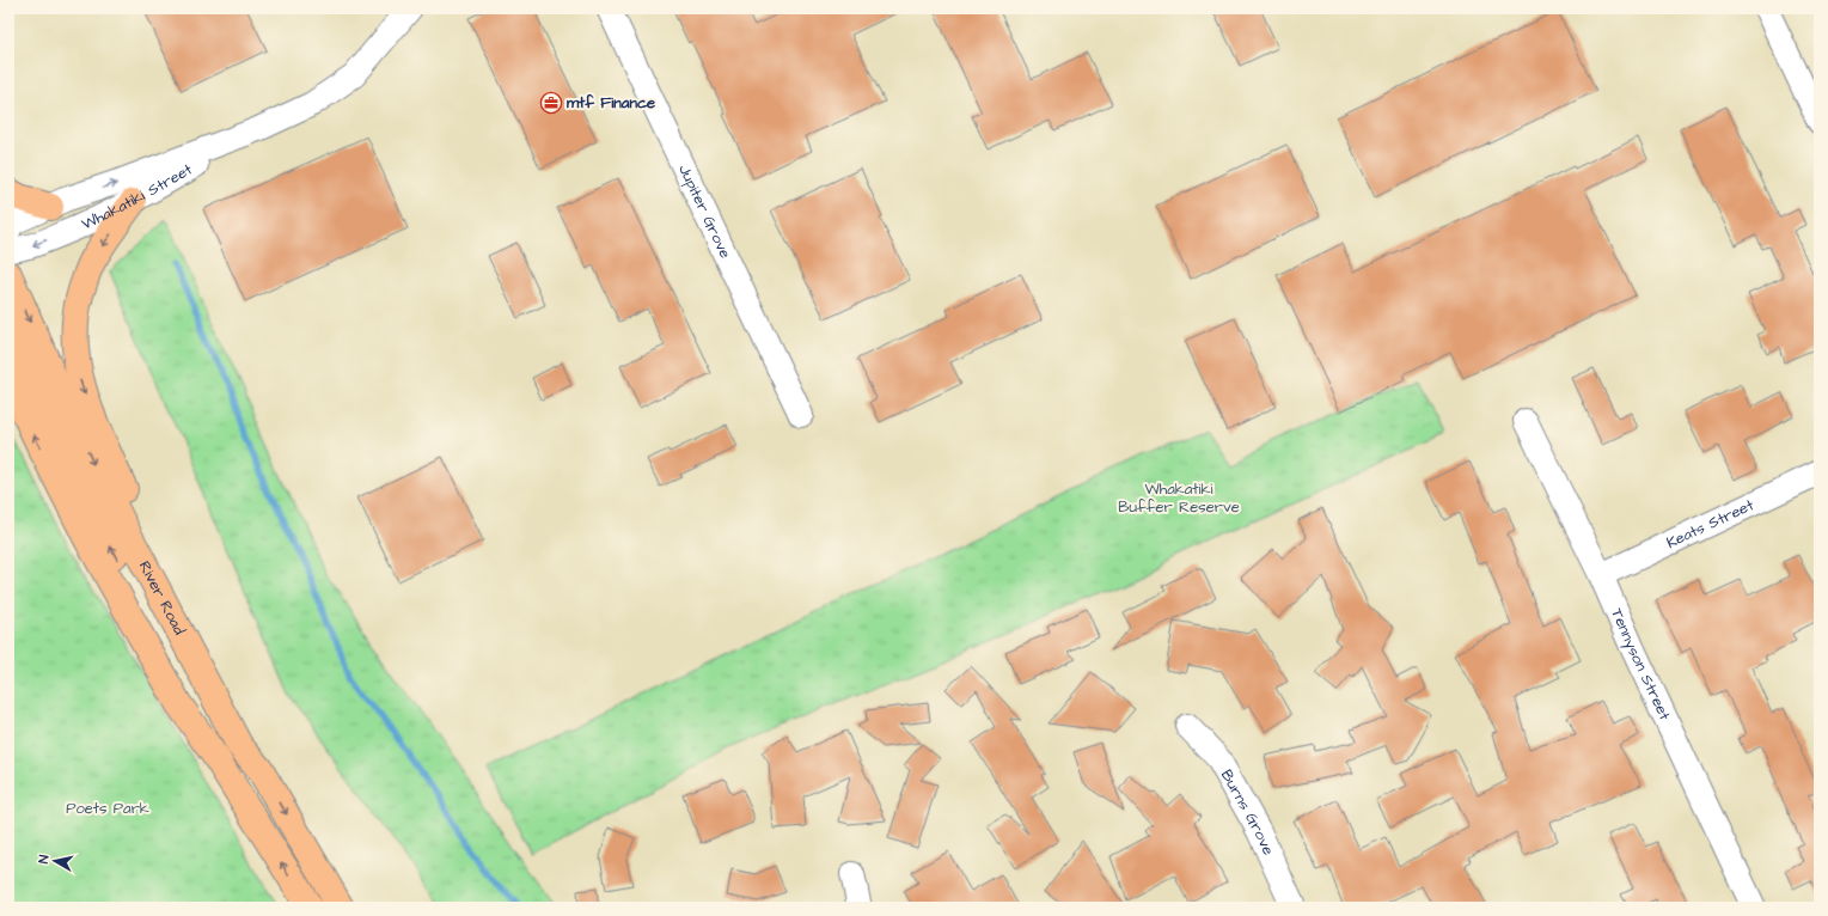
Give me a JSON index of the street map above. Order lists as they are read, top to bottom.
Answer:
{
  "streets": {
    "highway": ["River Road"],
    "street": [
      "Whakatiki Street",
      "Jupiter Grove",
      "Keats Street",
      "Tennyson Street",
      "Burns Grove"
    ]
  },
  "crossings": [
    ["Keats Street", "Tennyson Street"]
  ],
  "parks": ["Whakatiki Buffer Reserve", "Poets Park"],
  "places": {
    "office": ["mtf Finance"]
  },
  "north": "left"
}
